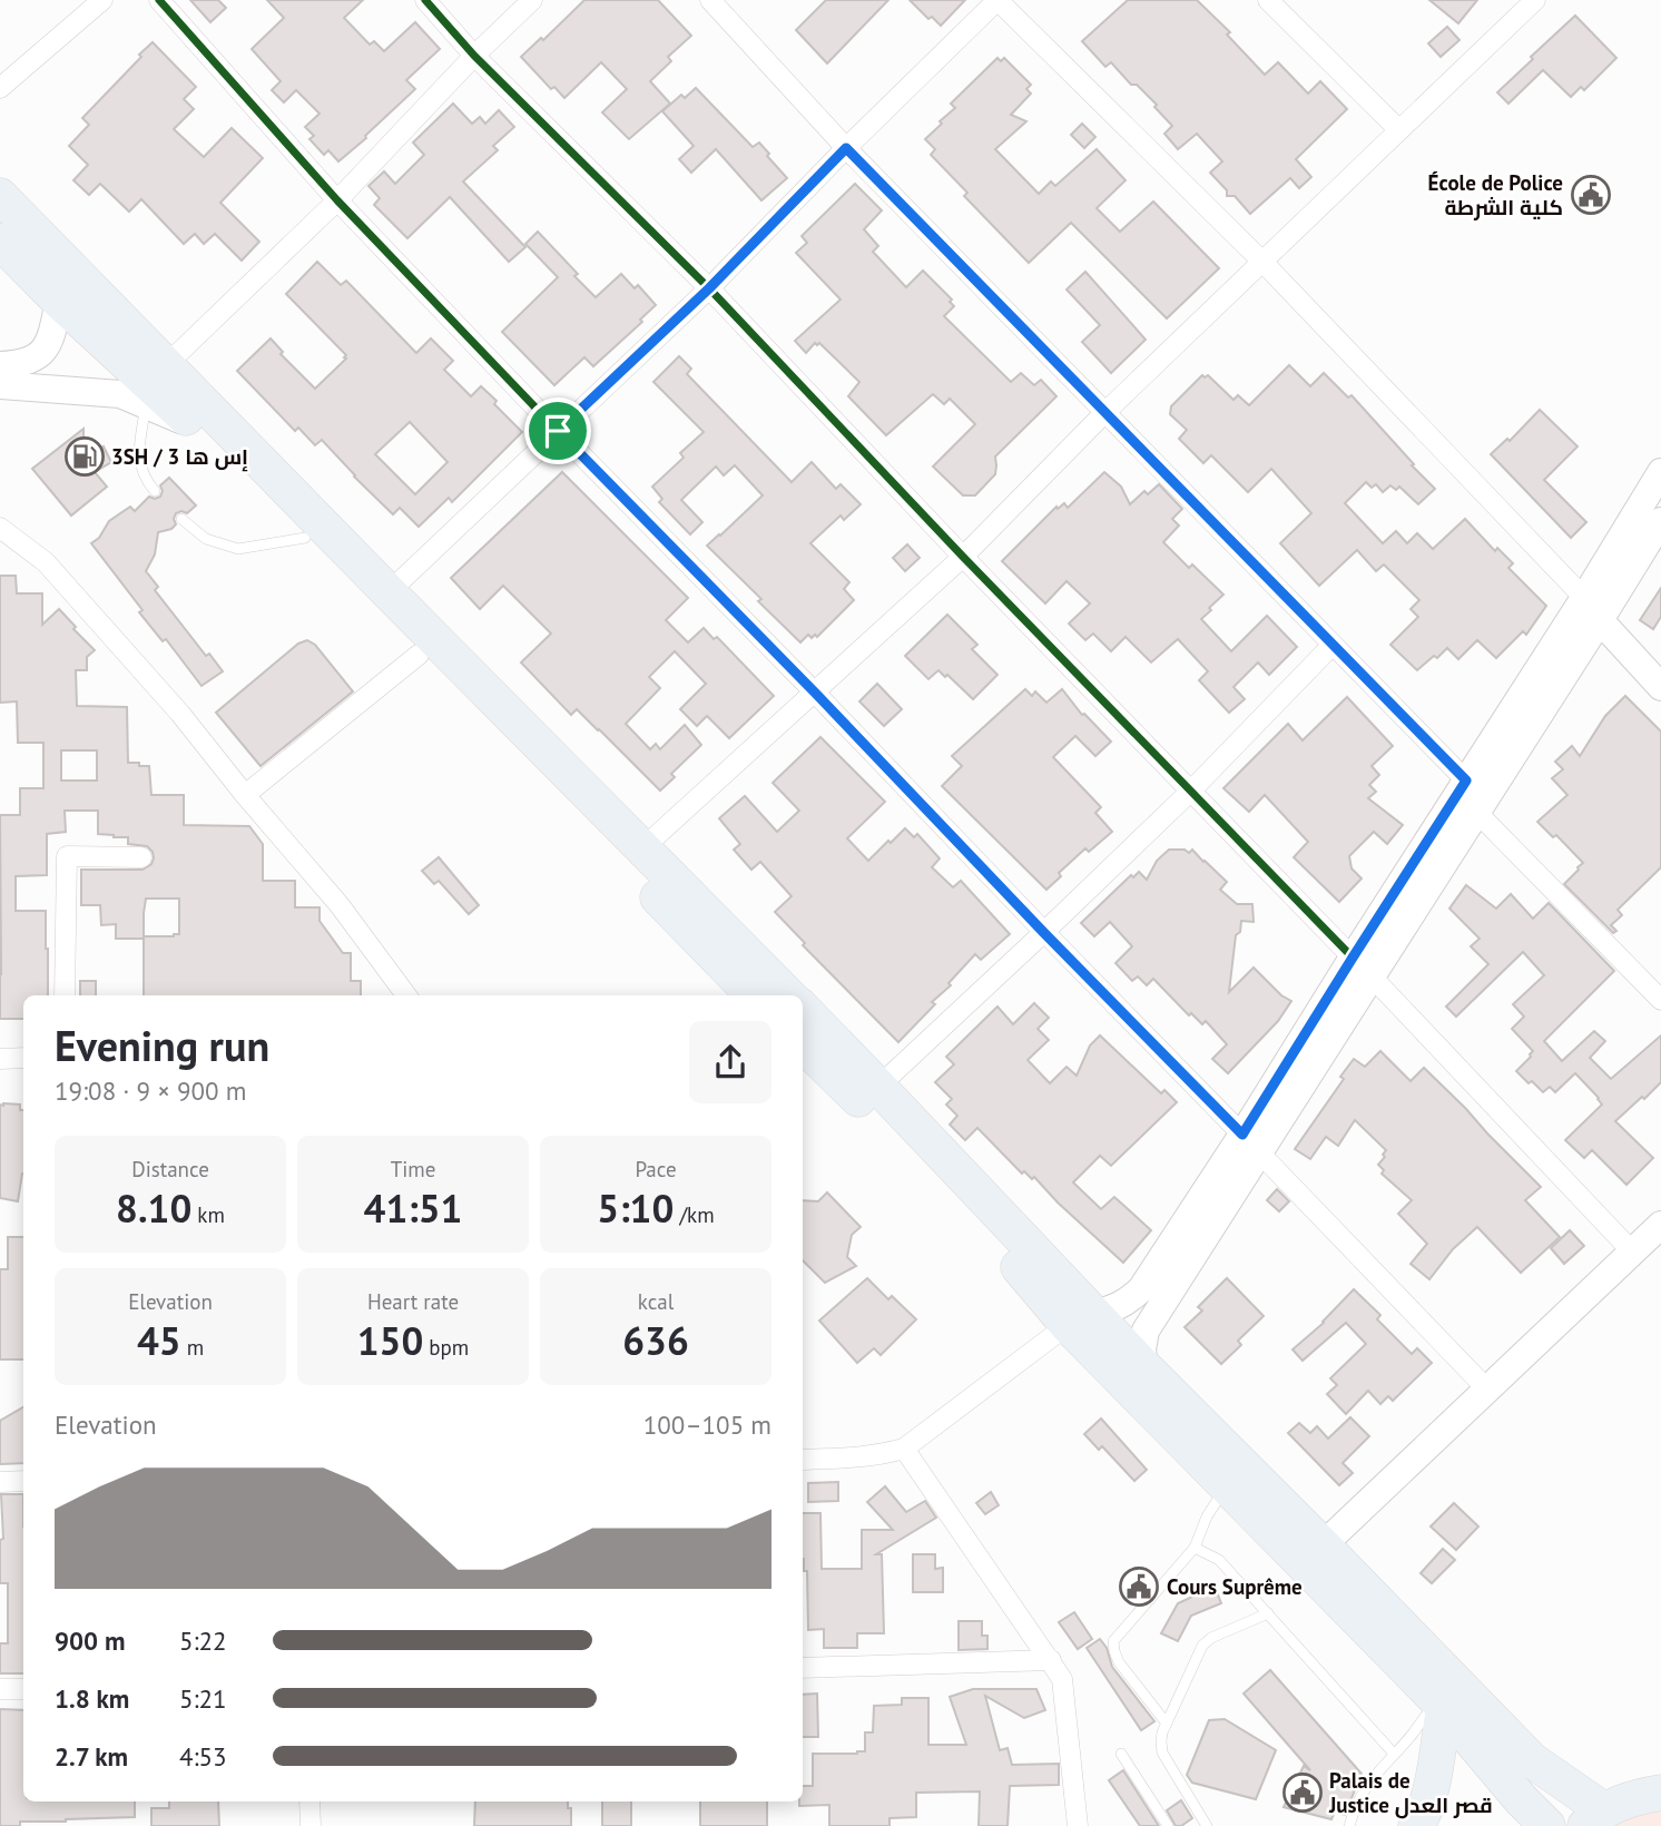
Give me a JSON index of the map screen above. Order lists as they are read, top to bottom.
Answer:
{
  "places": {
    "public building": ["École de Police كلية الشرطة", "Cours Suprême", "Palais de Justice قصر العدل"],
    "fuel station": ["3SH / 3 إس ها"]
  },
  "page": {
    "heading": ["Evening run", "19:08 · 9 × 900 m"],
    "stats": [
      ["Distance", "8.10 km"],
      ["Time", "41:51"],
      ["Pace", "5:10 /km"],
      ["Elevation", "45 m"],
      ["Heart rate", "150 bpm"],
      ["kcal", "636"]
    ],
    "chart": ["Elevation", "100–105 m"],
    "list": [
      {
        "name": "900 m",
        "note": "5:22"
      },
      {
        "name": "1.8 km",
        "note": "5:21"
      },
      {
        "name": "2.7 km",
        "note": "4:53"
      }
    ]
  }
}
